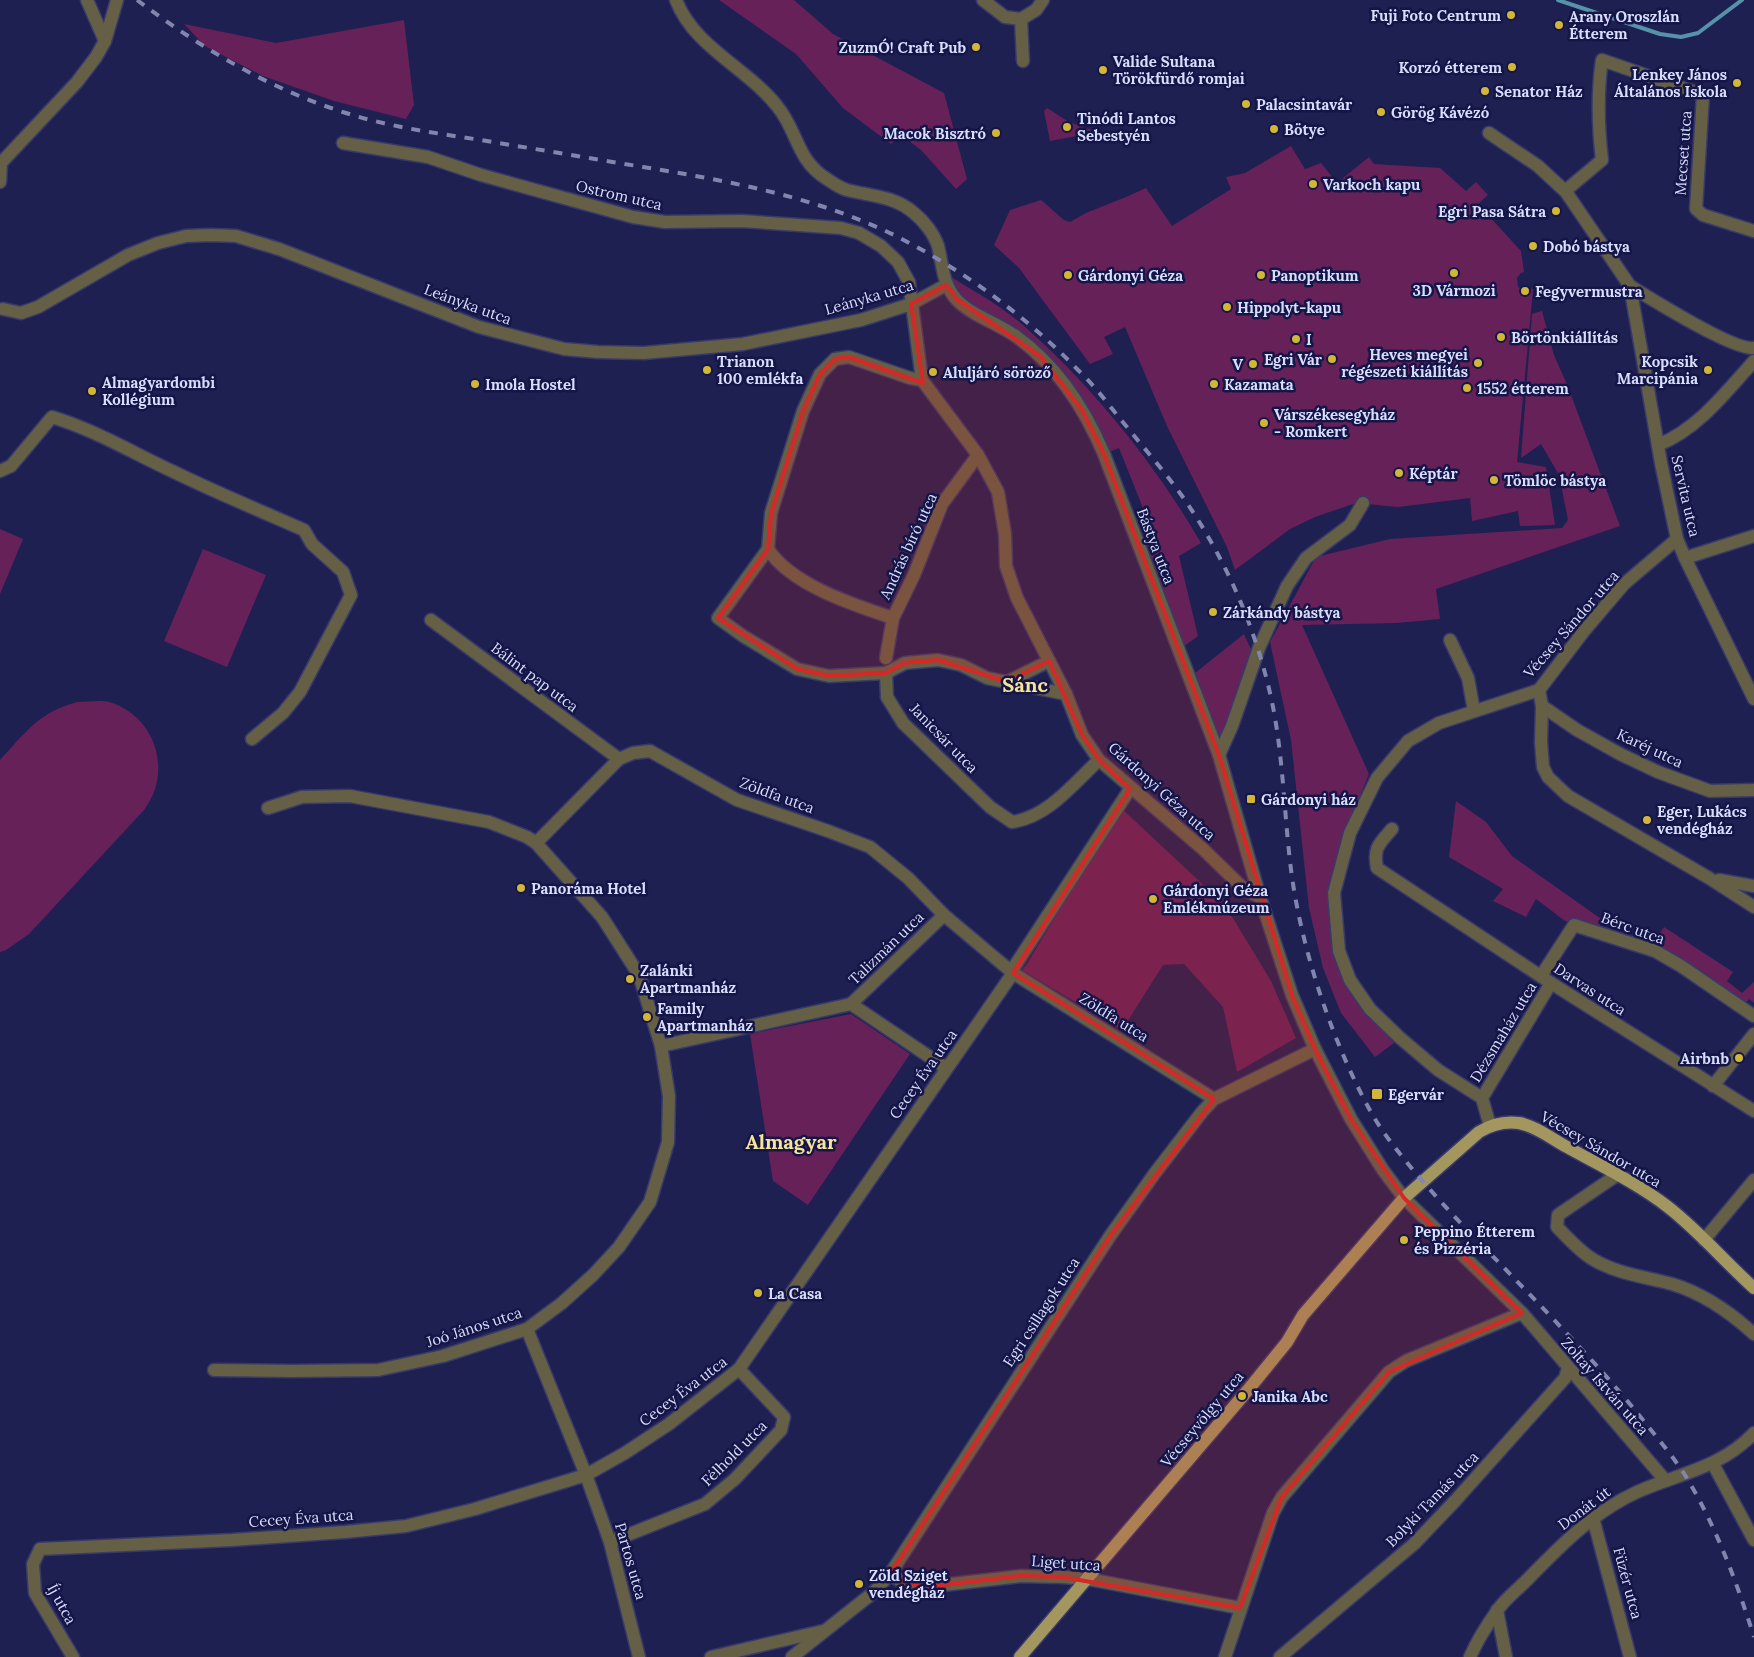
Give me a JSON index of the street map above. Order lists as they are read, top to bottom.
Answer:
{
  "streets": {
    "main road": ["Vécsey Sándor utca", "Vécseyvölgy utca"],
    "street": [
      "Mecset utca",
      "Ostrom utca",
      "Leányka utca",
      "Servita utca",
      "András bíró utca",
      "Bástya utca",
      "Bálint pap utca",
      "Janicsár utca",
      "Karéj utca",
      "Gárdonyi Géza utca",
      "Zöldfa utca",
      "Bérc utca",
      "Talizmán utca",
      "Darvas utca",
      "Dézsmaház utca",
      "Cecey Éva utca",
      "Egri csillagok utca",
      "Joó János utca",
      "Zoltay István utca",
      "Félhold utca",
      "Bolyki Tamás utca",
      "Donát út",
      "Partos utca",
      "Liget utca",
      "Füzér utca",
      "Íj utca"
    ]
  },
  "crossings": [
    ["Ostrom utca", "Leányka utca"],
    ["Ostrom utca", "Gárdonyi Géza utca"],
    ["Leányka utca", "Bástya utca"],
    ["Leányka utca", "Gárdonyi Géza utca"],
    ["Servita utca", "Vécsey Sándor utca"],
    ["András bíró utca", "Gárdonyi Géza utca"],
    ["Bástya utca", "Gárdonyi Géza utca"],
    ["Vécsey Sándor utca", "Dézsmaház utca"],
    ["Vécsey Sándor utca", "Vécseyvölgy utca"],
    ["Bálint pap utca", "Zöldfa utca"],
    ["Janicsár utca", "Gárdonyi Géza utca"],
    ["Gárdonyi Géza utca", "Cecey Éva utca"],
    ["Zöldfa utca", "Talizmán utca"],
    ["Zöldfa utca", "Cecey Éva utca"],
    ["Zöldfa utca", "Egri csillagok utca"],
    ["Zöldfa utca", "Joó János utca"],
    ["Bérc utca", "Darvas utca"],
    ["Bérc utca", "Dézsmaház utca"],
    ["Talizmán utca", "Cecey Éva utca"],
    ["Talizmán utca", "Joó János utca"],
    ["Darvas utca", "Dézsmaház utca"],
    ["Cecey Éva utca", "Félhold utca"],
    ["Cecey Éva utca", "Partos utca"],
    ["Cecey Éva utca", "Íj utca"],
    ["Egri csillagok utca", "Liget utca"],
    ["Joó János utca", "Partos utca"],
    ["Zoltay István utca", "Bolyki Tamás utca"],
    ["Zoltay István utca", "Donát út"],
    ["Vécseyvölgy utca", "Liget utca"],
    ["Félhold utca", "Partos utca"],
    ["Donát út", "Füzér utca"]
  ],
  "districts": ["Sánc", "Almagyar"],
  "places": {
    "other": [
      "Fuji Foto Centrum",
      "Arany Oroszlán Étterem",
      "ZuzmÓ! Craft Pub",
      "Korzó étterem",
      "Valide Sultana Törökfürdő romjai",
      "Lenkey János Általános Iskola",
      "Senator Ház",
      "Palacsintavár",
      "Görög Kávézó",
      "Tinódi Lantos Sebestyén",
      "Bötye",
      "Macok Bisztró",
      "Varkoch kapu",
      "Egri Pasa Sátra",
      "Dobó bástya",
      "3D Vármozi",
      "Gárdonyi Géza",
      "Panoptikum",
      "Fegyvermustra",
      "Hippolyt-kapu",
      "Börtönkiállítás",
      "I",
      "Egri Vár",
      "Heves megyei régészeti kiállítás",
      "V",
      "Trianon 100 emlékfa",
      "Kopcsik Marcipánia",
      "Aluljáró söröző",
      "Imola Hostel",
      "Kazamata",
      "1552 étterem",
      "Almagyardombi Kollégium",
      "Várszékesegyház - Romkert",
      "Képtár",
      "Tömlöc bástya",
      "Zárkándy bástya",
      "Eger, Lukács vendégház",
      "Panoráma Hotel",
      "Gárdonyi Géza Emlékmúzeum",
      "Zalánki Apartmanház",
      "Family Apartmanház",
      "Airbnb",
      "Peppino Étterem és Pizzéria",
      "La Casa",
      "Janika Abc",
      "Zöld Sziget vendégház"
    ],
    "transit": ["Gárdonyi ház", "Egervár"]
  }
}
